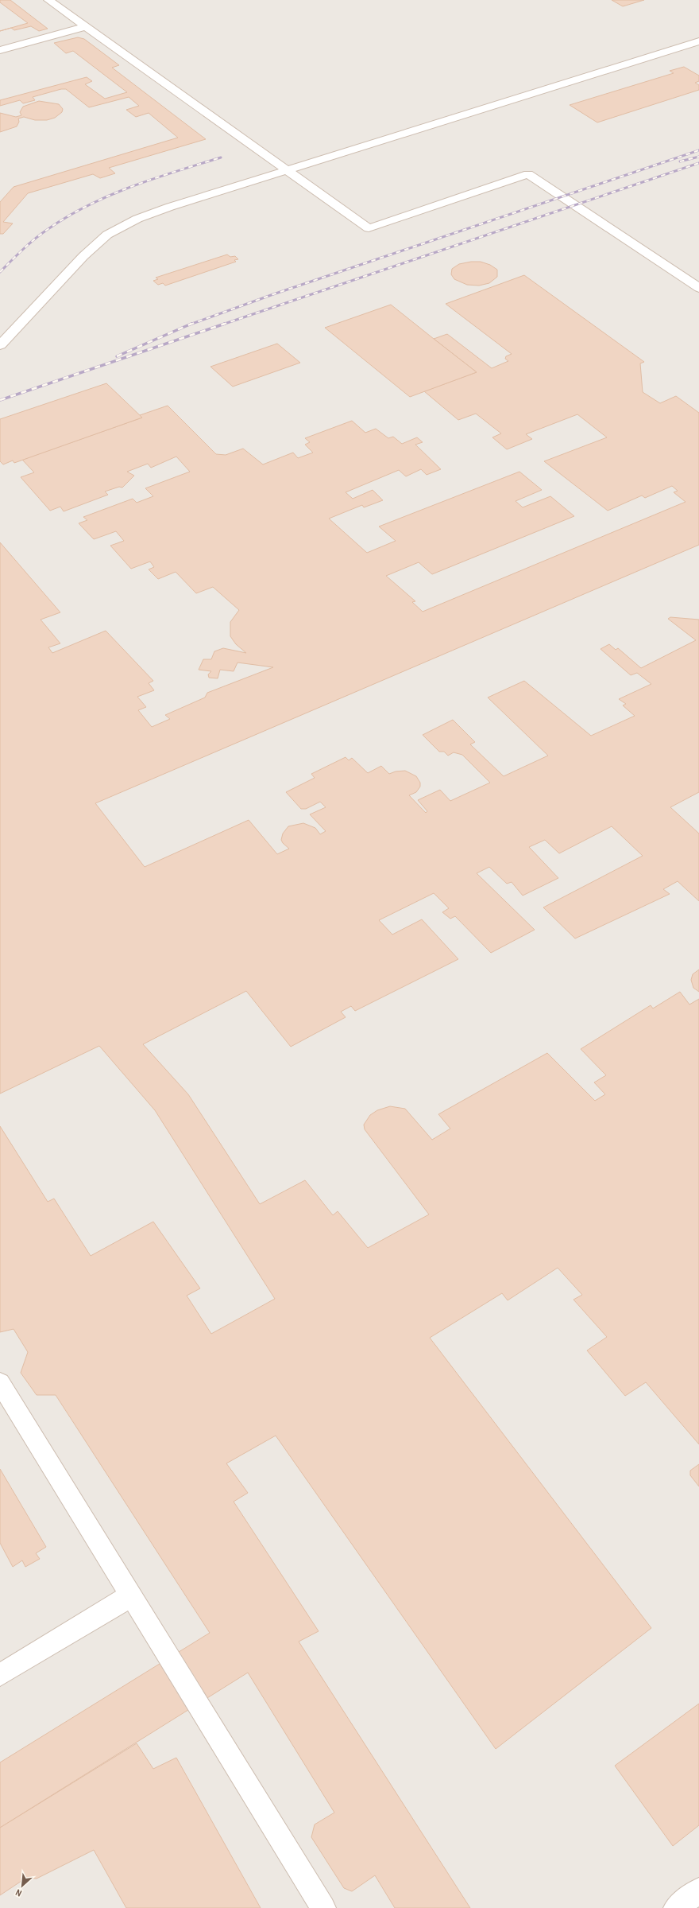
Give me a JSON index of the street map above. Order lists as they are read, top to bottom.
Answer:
{
  "north": "bottom left"
}
